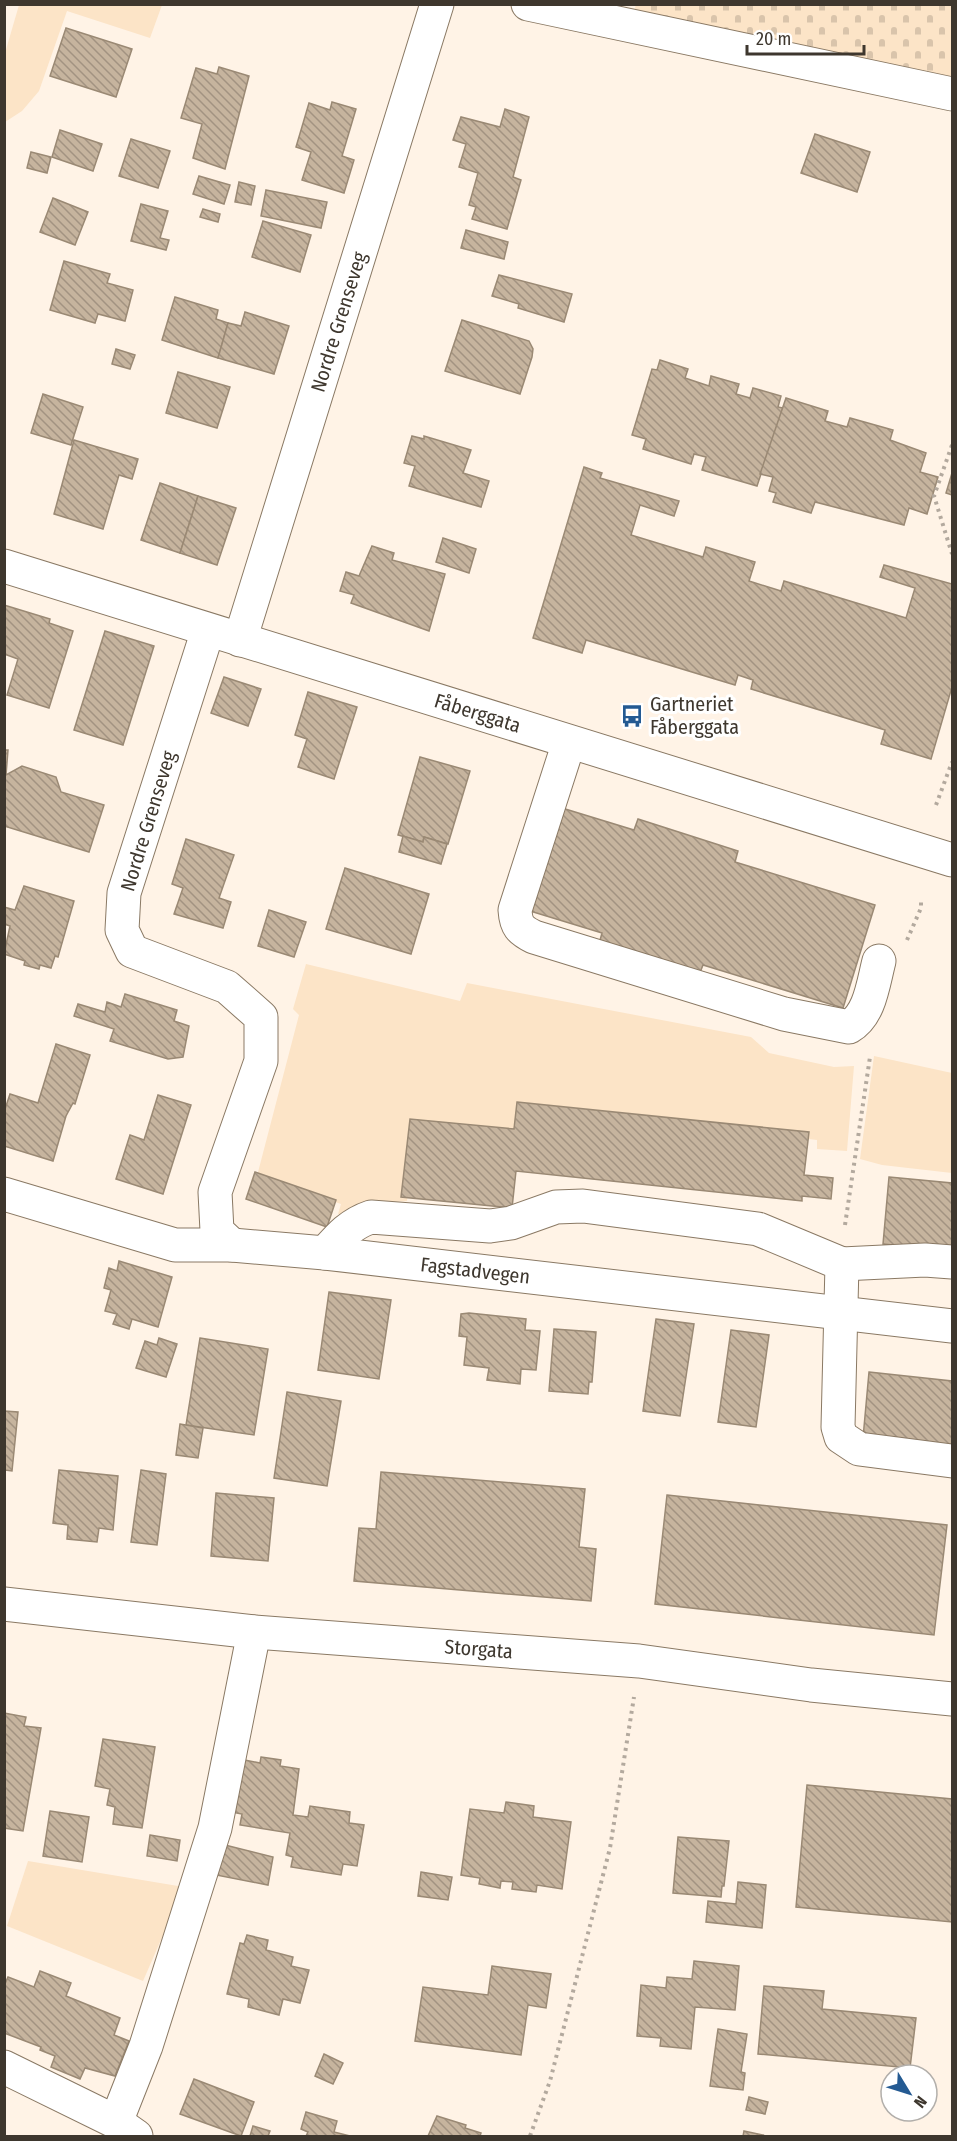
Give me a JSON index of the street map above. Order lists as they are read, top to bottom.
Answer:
{
  "streets": {
    "street": [
      "Nordre Grenseveg",
      "Fåberggata",
      "Fagstadvegen",
      "Storgata"
    ]
  },
  "crossings": [
    ["Nordre Grenseveg", "Fåberggata"],
    ["Nordre Grenseveg", "Fagstadvegen"]
  ],
  "places": {
    "bus stop": ["Gartneriet Fåberggata"]
  },
  "scale_bar": "20 m",
  "north": "bottom right"
}
